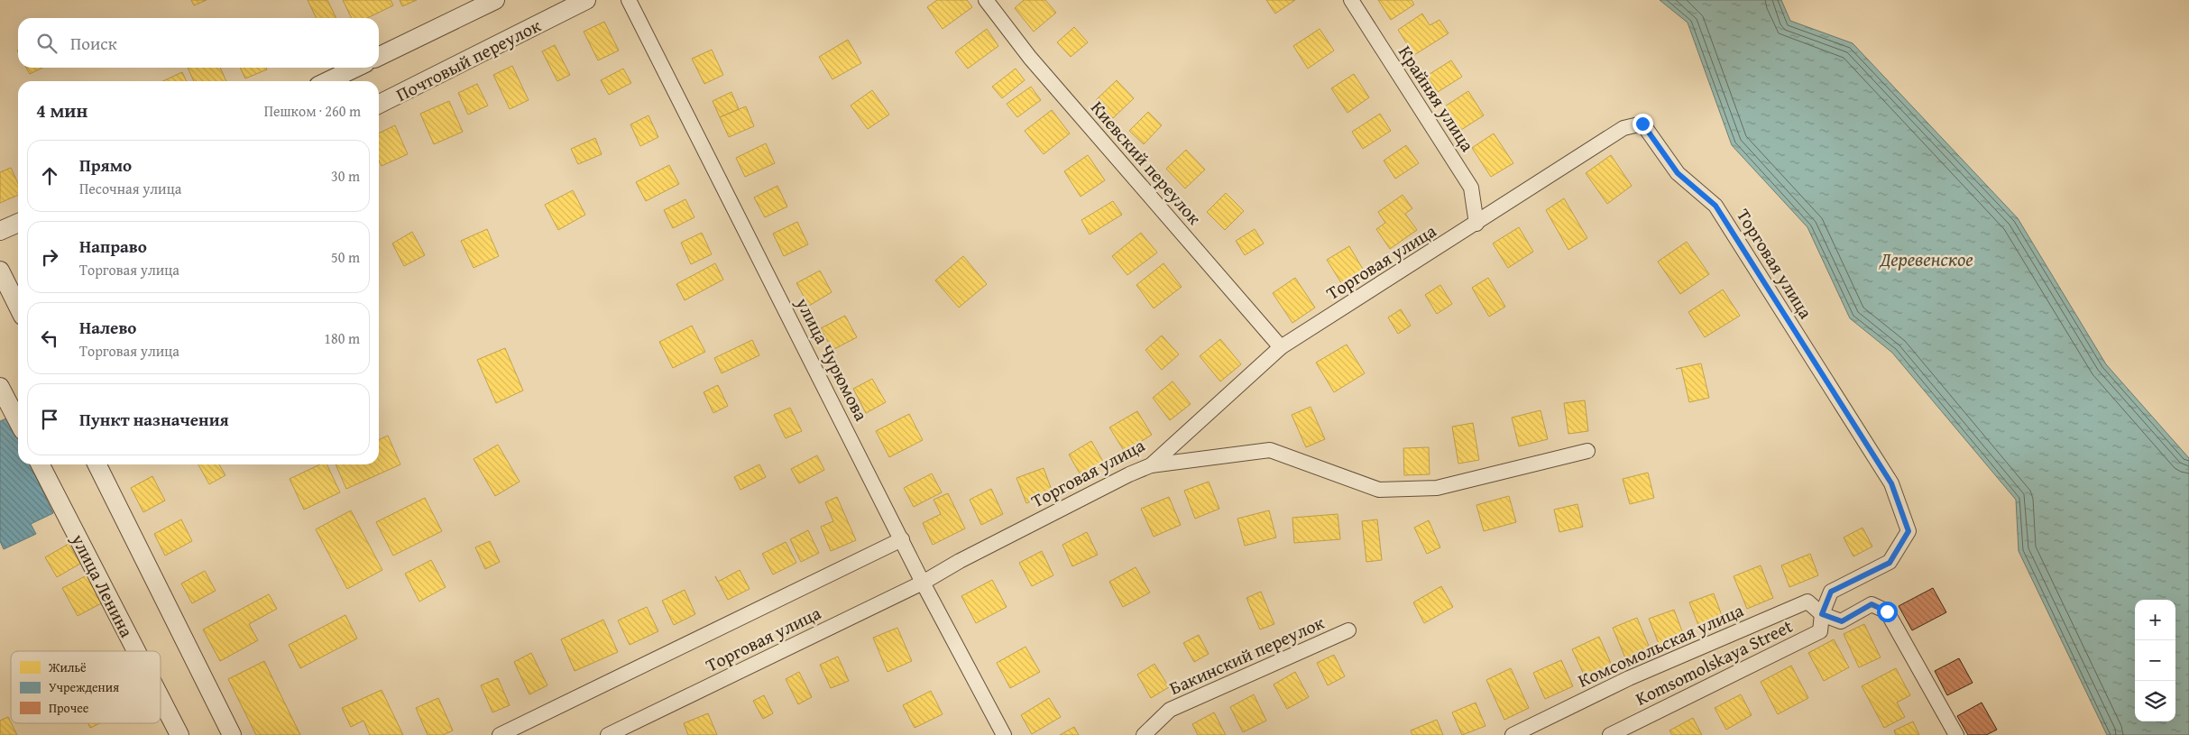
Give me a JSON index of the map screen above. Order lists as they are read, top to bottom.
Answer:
{
  "streets": {
    "street": [
      "Почтовый переулок",
      "Крайняя улица",
      "Киевский переулок",
      "Торговая улица",
      "улица Чурюмова",
      "улица Ленина",
      "Комсомольская улица",
      "Бакинский переулок",
      "Komsomolskaya Street"
    ]
  },
  "crossings": [
    ["Крайняя улица", "Торговая улица"],
    ["Киевский переулок", "Торговая улица"],
    ["Торговая улица", "улица Чурюмова"],
    ["Торговая улица", "Комсомольская улица"],
    ["Торговая улица", "Komsomolskaya Street"],
    ["Комсомольская улица", "Komsomolskaya Street"]
  ],
  "water": ["Деревенское"],
  "legend": ["Жильё", "Учреждения", "Прочее"],
  "page": {
    "search": "Поиск",
    "heading": ["4 мин", "Пешком · 260 m"],
    "list": [
      ["Прямо", "Песочная улица", "30 m"],
      ["Направо", "Торговая улица", "50 m"],
      ["Налево", "Торговая улица", "180 m"],
      "Пункт назначения"
    ],
    "map_buttons": ["+", "−"]
  }
}
